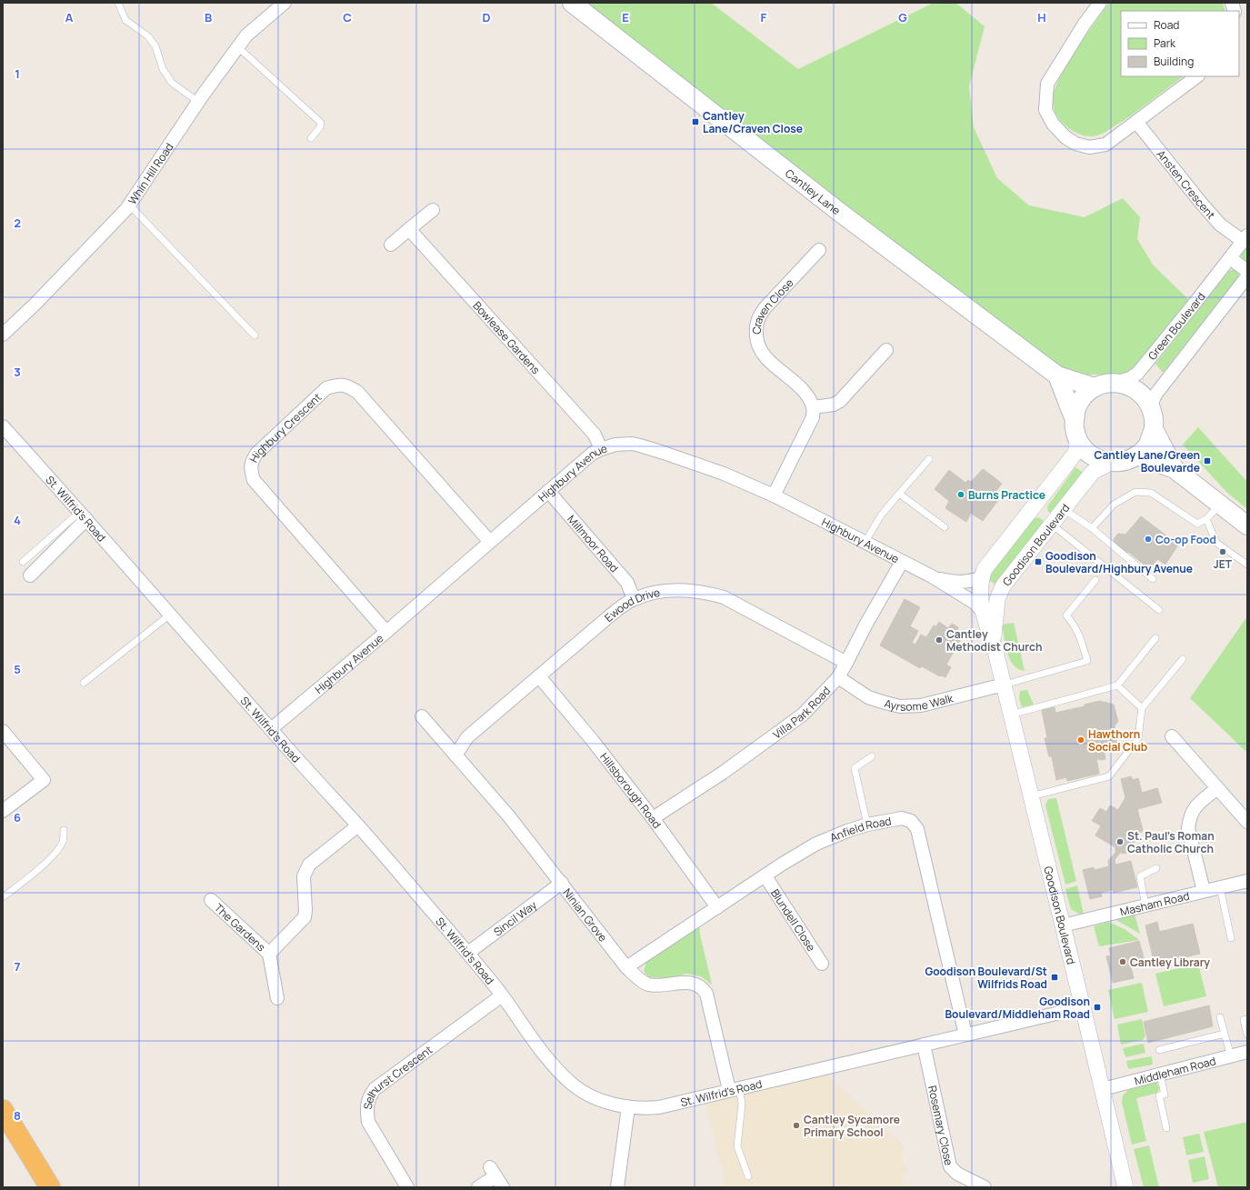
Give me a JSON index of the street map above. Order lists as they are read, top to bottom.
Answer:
{
  "streets": {
    "main road": ["Cantley Lane"],
    "street": [
      "Whin Hill Road",
      "Ansten Crescent",
      "Craven Close",
      "Green Boulevard",
      "Bowlease Gardens",
      "Highbury Crescent",
      "Highbury Avenue",
      "St. Wilfrid's Road",
      "Millmoor Road",
      "Goodison Boulevard",
      "Ewood Drive",
      "Ayrsome Walk",
      "Villa Park Road",
      "Hillsborough Road",
      "Anfield Road",
      "Masham Road",
      "Ninian Grove",
      "Sincil Way",
      "Blundell Close",
      "The Gardens",
      "Middleham Road",
      "Selhurst Crescent",
      "Rosemary Close"
    ]
  },
  "crossings": [
    ["Ansten Crescent", "Green Boulevard"],
    ["Cantley Lane", "Green Boulevard"],
    ["Cantley Lane", "Goodison Boulevard"],
    ["Green Boulevard", "Goodison Boulevard"],
    ["Bowlease Gardens", "Highbury Avenue"],
    ["Highbury Crescent", "Highbury Avenue"],
    ["Highbury Avenue", "St. Wilfrid's Road"],
    ["Highbury Avenue", "Millmoor Road"],
    ["Highbury Avenue", "Villa Park Road"],
    ["St. Wilfrid's Road", "Goodison Boulevard"],
    ["St. Wilfrid's Road", "Anfield Road"],
    ["St. Wilfrid's Road", "Ninian Grove"],
    ["St. Wilfrid's Road", "Sincil Way"],
    ["St. Wilfrid's Road", "The Gardens"],
    ["St. Wilfrid's Road", "Selhurst Crescent"],
    ["St. Wilfrid's Road", "Rosemary Close"],
    ["Millmoor Road", "Ewood Drive"],
    ["Goodison Boulevard", "Ayrsome Walk"],
    ["Goodison Boulevard", "Masham Road"],
    ["Goodison Boulevard", "Middleham Road"],
    ["Ewood Drive", "Villa Park Road"],
    ["Ewood Drive", "Hillsborough Road"],
    ["Ewood Drive", "Ninian Grove"],
    ["Ayrsome Walk", "Villa Park Road"],
    ["Villa Park Road", "Hillsborough Road"],
    ["Hillsborough Road", "Anfield Road"],
    ["Anfield Road", "Ninian Grove"],
    ["Anfield Road", "Blundell Close"],
    ["Ninian Grove", "Sincil Way"]
  ],
  "places": {
    "transit": [
      "Cantley Lane/Craven Close",
      "Cantley Lane/Green Boulevarde",
      "Goodison Boulevard/Highbury Avenue",
      "Goodison Boulevard/St Wilfrids Road",
      "Goodison Boulevard/Middleham Road"
    ],
    "other": [
      "Burns Practice",
      "Co-op Food",
      "JET",
      "Cantley Methodist Church",
      "Hawthorn Social Club",
      "St. Paul's Roman Catholic Church",
      "Cantley Library",
      "Cantley Sycamore Primary School"
    ]
  },
  "legend": ["Road", "Park", "Building"],
  "grid": {
    "columns": [
      "A",
      "B",
      "C",
      "D",
      "E",
      "F",
      "G",
      "H"
    ],
    "rows": [
      "1",
      "2",
      "3",
      "4",
      "5",
      "6",
      "7",
      "8"
    ]
  }
}
